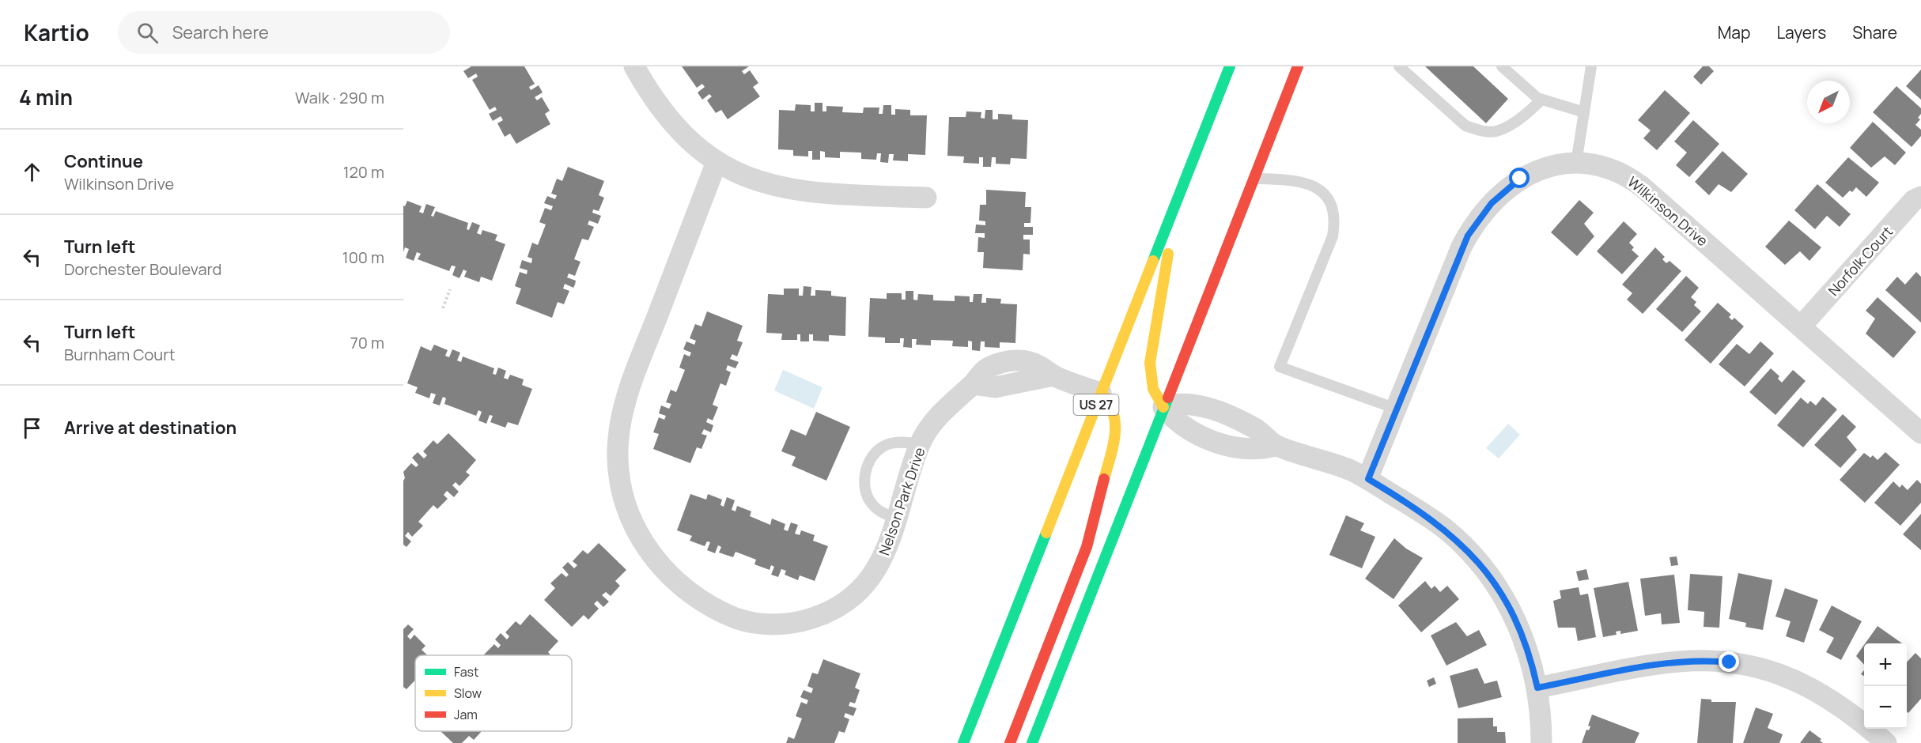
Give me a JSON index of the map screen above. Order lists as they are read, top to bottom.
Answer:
{
  "streets": {
    "highway": ["US 27"],
    "street": ["Wilkinson Drive", "Norfolk Court", "Nelson Park Drive"]
  },
  "crossings": [
    ["Wilkinson Drive", "Norfolk Court"],
    ["US 27", "Nelson Park Drive"]
  ],
  "legend": ["Fast", "Slow", "Jam"],
  "north": "bottom left",
  "page": {
    "header": "Kartio",
    "search": "Search here",
    "nav": ["Map", "Layers", "Share"],
    "heading": ["4 min", "Walk · 290 m"],
    "list": [
      ["Continue", "Wilkinson Drive", "120 m"],
      ["Turn left", "Dorchester Boulevard", "100 m"],
      ["Turn left", "Burnham Court", "70 m"],
      "Arrive at destination"
    ],
    "map_buttons": ["+", "−"]
  }
}
